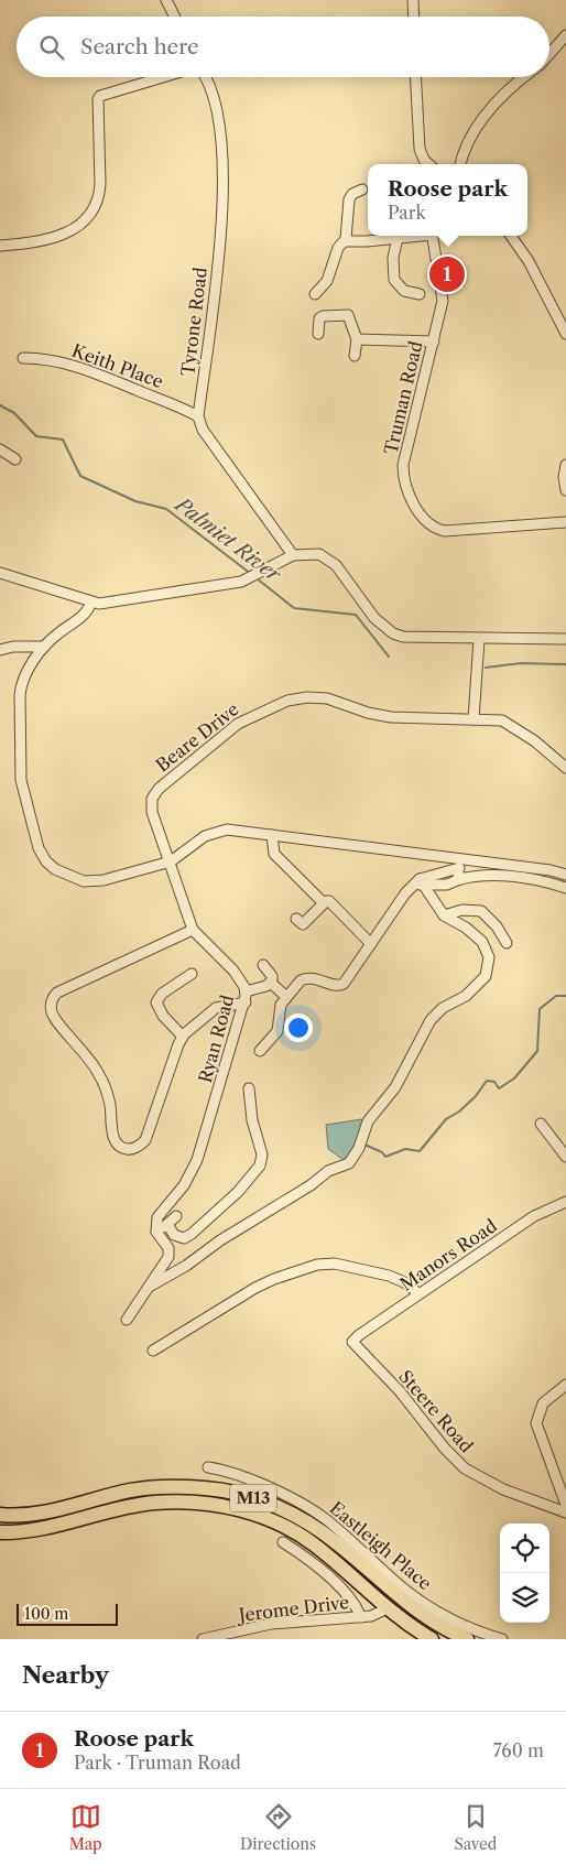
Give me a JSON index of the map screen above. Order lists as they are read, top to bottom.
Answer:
{
  "streets": {
    "highway": ["M13"],
    "street": [
      "Tyrone Road",
      "Keith Place",
      "Truman Road",
      "Beare Drive",
      "Ryan Road",
      "Manors Road",
      "Steere Road",
      "Eastleigh Place",
      "Jerome Drive"
    ]
  },
  "crossings": [
    ["Tyrone Road", "Keith Place"],
    ["Beare Drive", "Ryan Road"],
    ["Manors Road", "Steere Road"],
    ["M13", "Jerome Drive"]
  ],
  "water": ["Palmiet River"],
  "scale_bar": "100 m",
  "page": {
    "search": "Search here",
    "popup": ["Roose park", "Park"],
    "pins": "1",
    "scale": "100 m",
    "heading": "Nearby",
    "list": [
      {
        "mark": "1",
        "name": "Roose park",
        "note": "Park · Truman Road",
        "value": "760 m"
      }
    ],
    "nav": ["Map", "Directions", "Saved"]
  }
}
